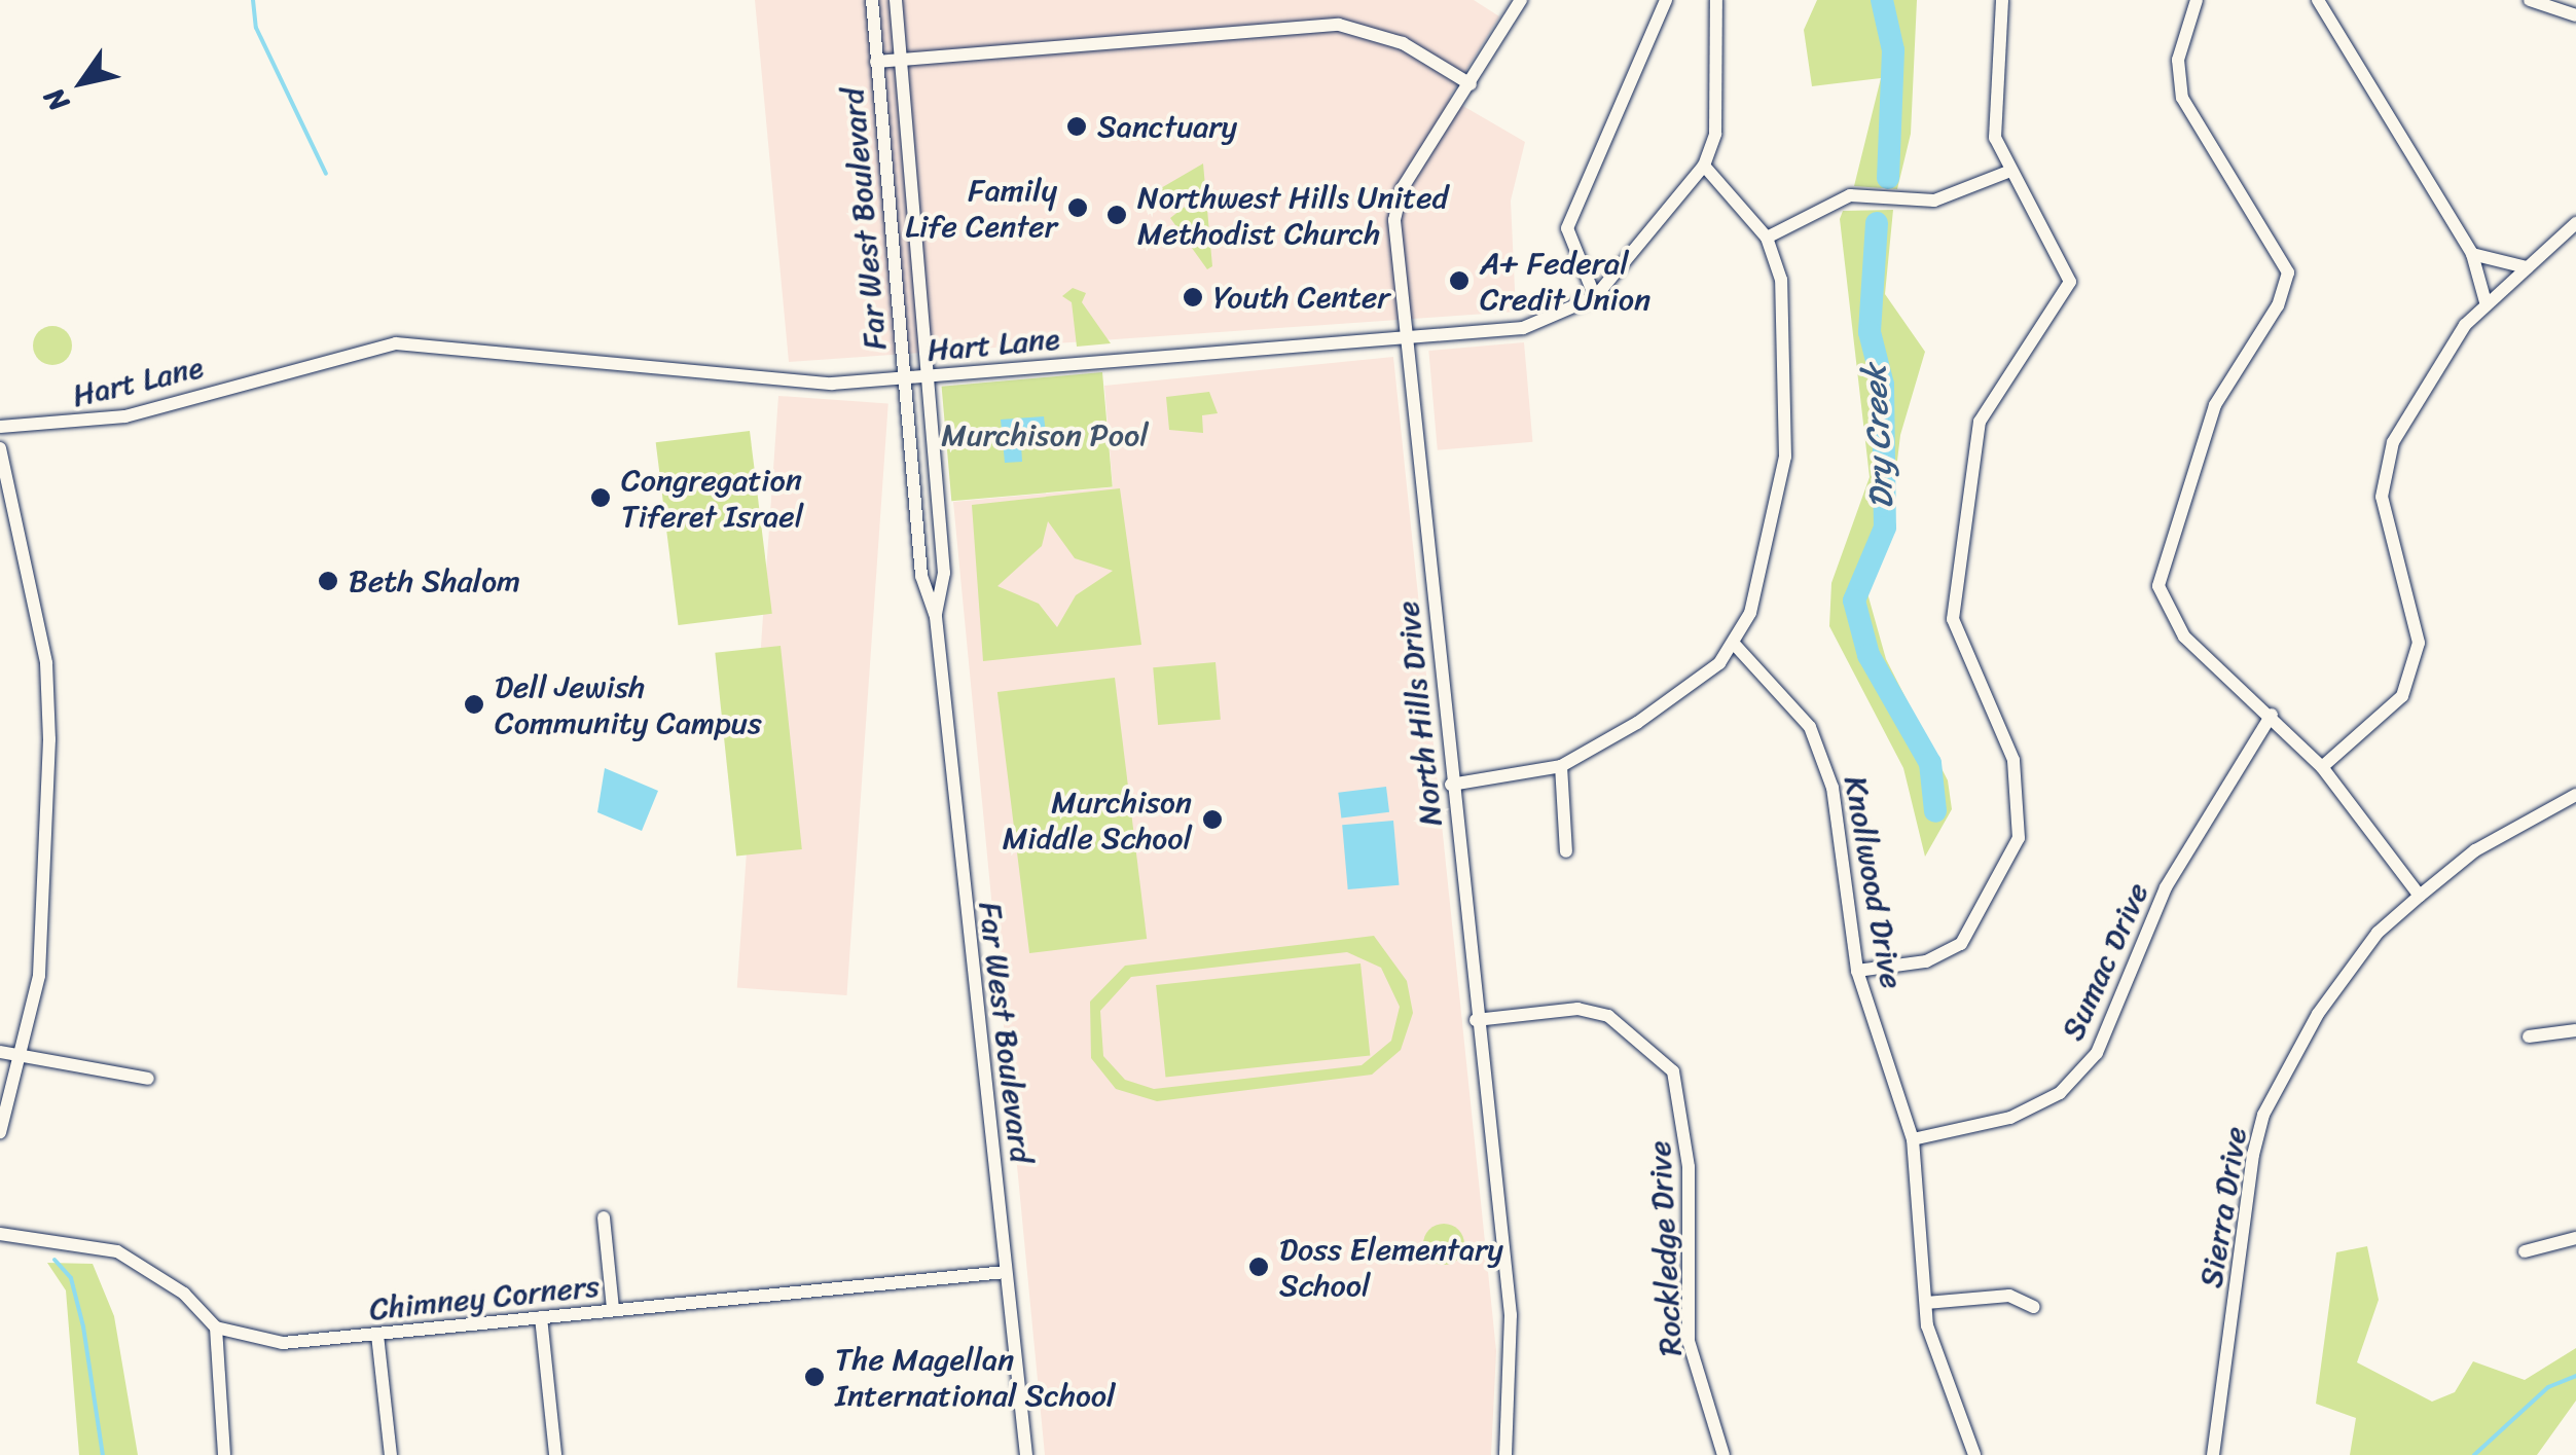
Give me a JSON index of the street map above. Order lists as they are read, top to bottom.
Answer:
{
  "streets": {
    "street": [
      "Far West Boulevard",
      "Hart Lane",
      "North Hills Drive",
      "Knollwood Drive",
      "Sumac Drive",
      "Sierra Drive",
      "Rockledge Drive",
      "Chimney Corners"
    ]
  },
  "crossings": [
    ["Far West Boulevard", "Hart Lane"],
    ["Far West Boulevard", "Chimney Corners"],
    ["Hart Lane", "North Hills Drive"],
    ["North Hills Drive", "Rockledge Drive"],
    ["Knollwood Drive", "Sumac Drive"]
  ],
  "water": ["Dry Creek"],
  "parks": ["Murchison Pool"],
  "places": [
    "Sanctuary",
    "Family Life Center",
    "Northwest Hills United Methodist Church",
    "A+ Federal Credit Union",
    "Youth Center",
    "Congregation Tiferet Israel",
    "Beth Shalom",
    "Dell Jewish Community Campus",
    "Murchison Middle School",
    "Doss Elementary School",
    "The Magellan International School"
  ],
  "north": "bottom left"
}
